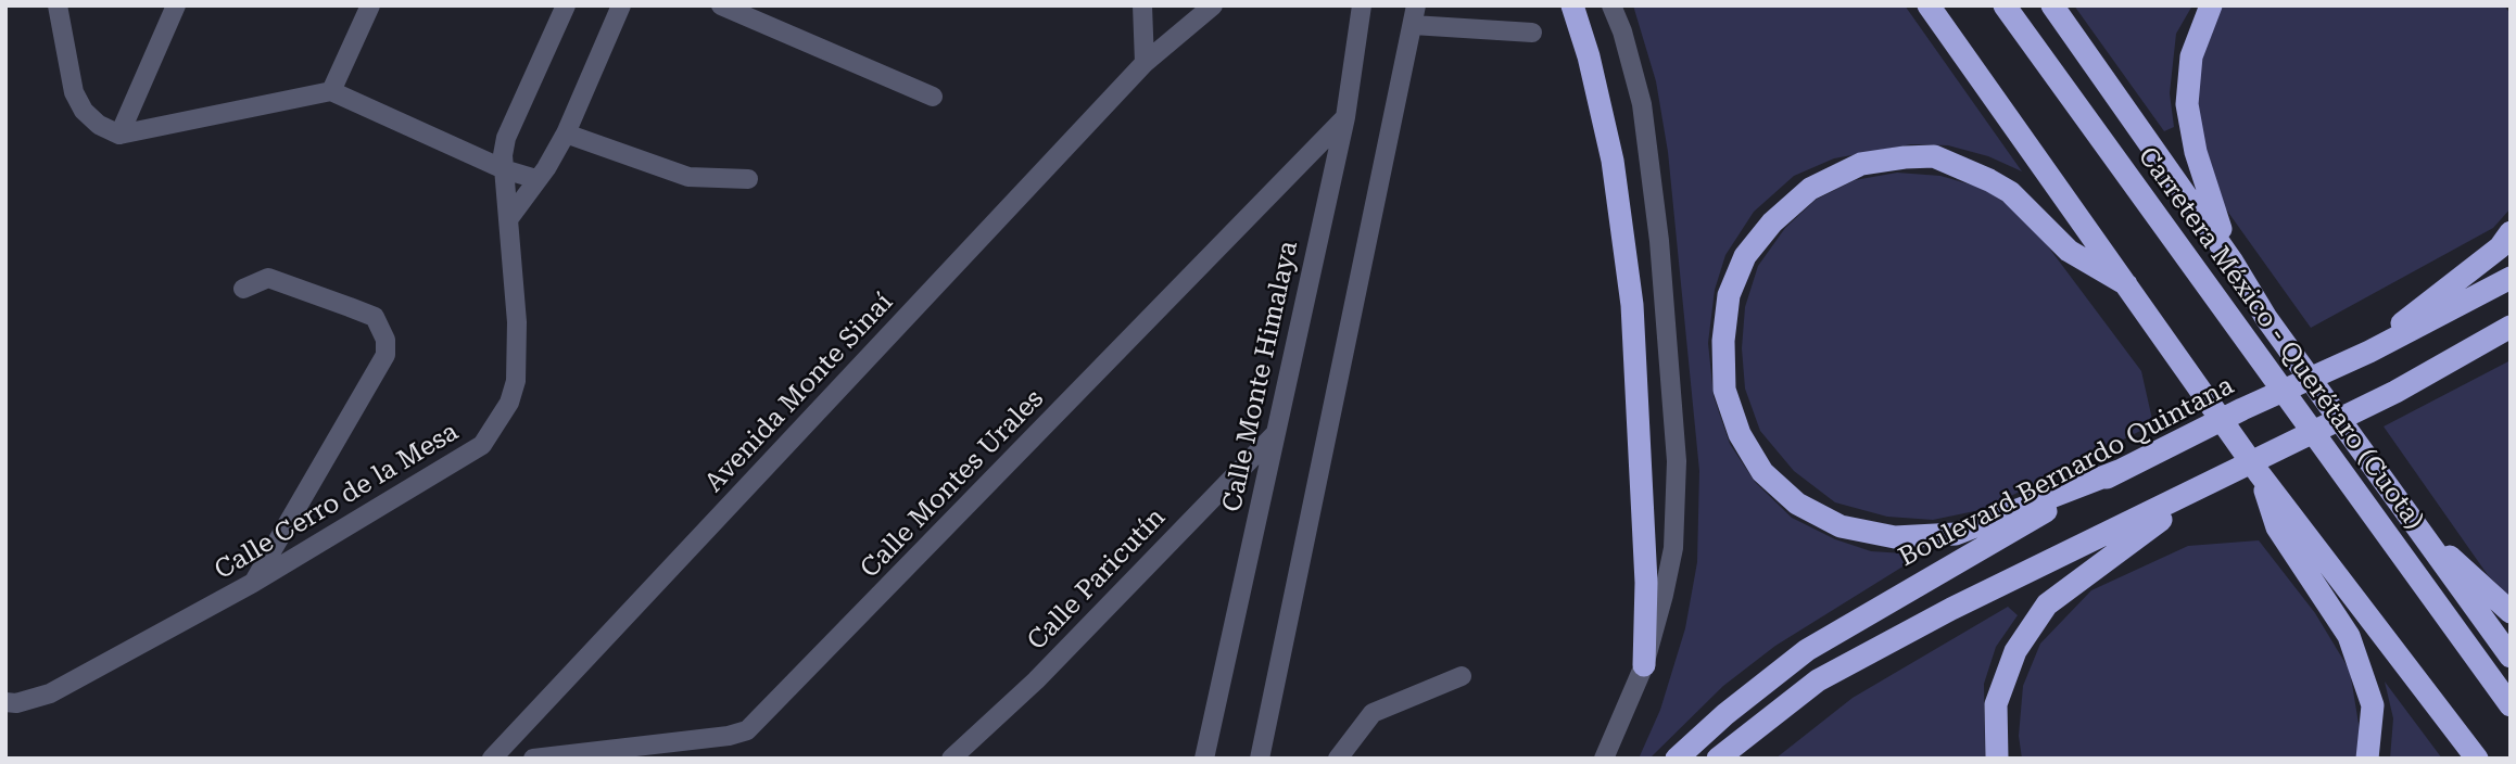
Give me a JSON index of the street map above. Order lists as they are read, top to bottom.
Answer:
{
  "streets": {
    "highway": ["Carretera México - Querétaro (Cuota)", "Boulevard Bernardo Quintana"],
    "street": [
      "Calle Monte Himalaya",
      "Avenida Monte Sinaí",
      "Calle Montes Urales",
      "Calle Cerro de la Mesa",
      "Calle Paricutín"
    ]
  },
  "crossings": [
    ["Calle Monte Himalaya", "Calle Montes Urales"],
    ["Calle Monte Himalaya", "Calle Paricutín"]
  ]
}
